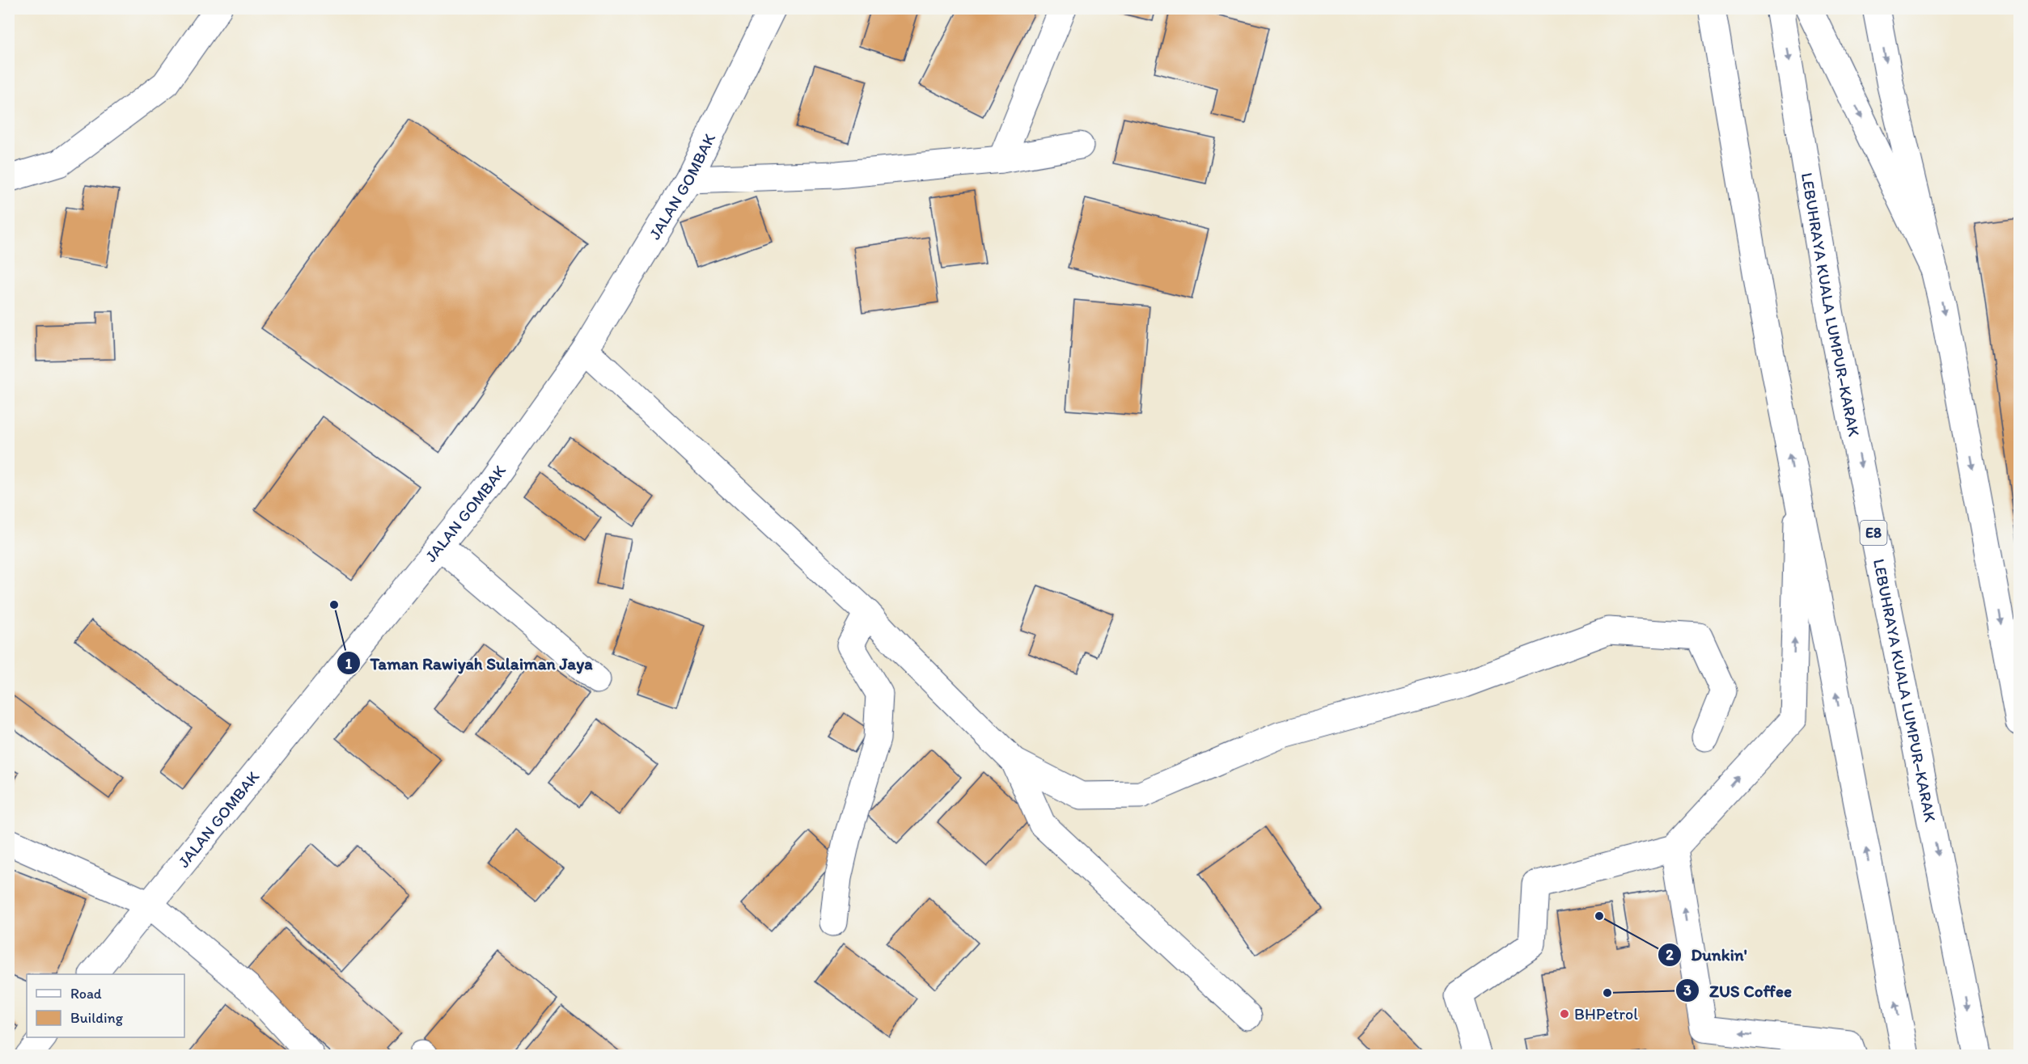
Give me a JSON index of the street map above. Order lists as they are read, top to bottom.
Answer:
{
  "streets": {
    "main road": ["JALAN GOMBAK", "LEBUHRAYA KUALA LUMPUR–KARAK", "E8"]
  },
  "places": [
    "Taman Rawiyah Sulaiman Jaya",
    "Dunkin'",
    "ZUS Coffee",
    "BHPetrol"
  ],
  "legend": ["Road", "Building"]
}
